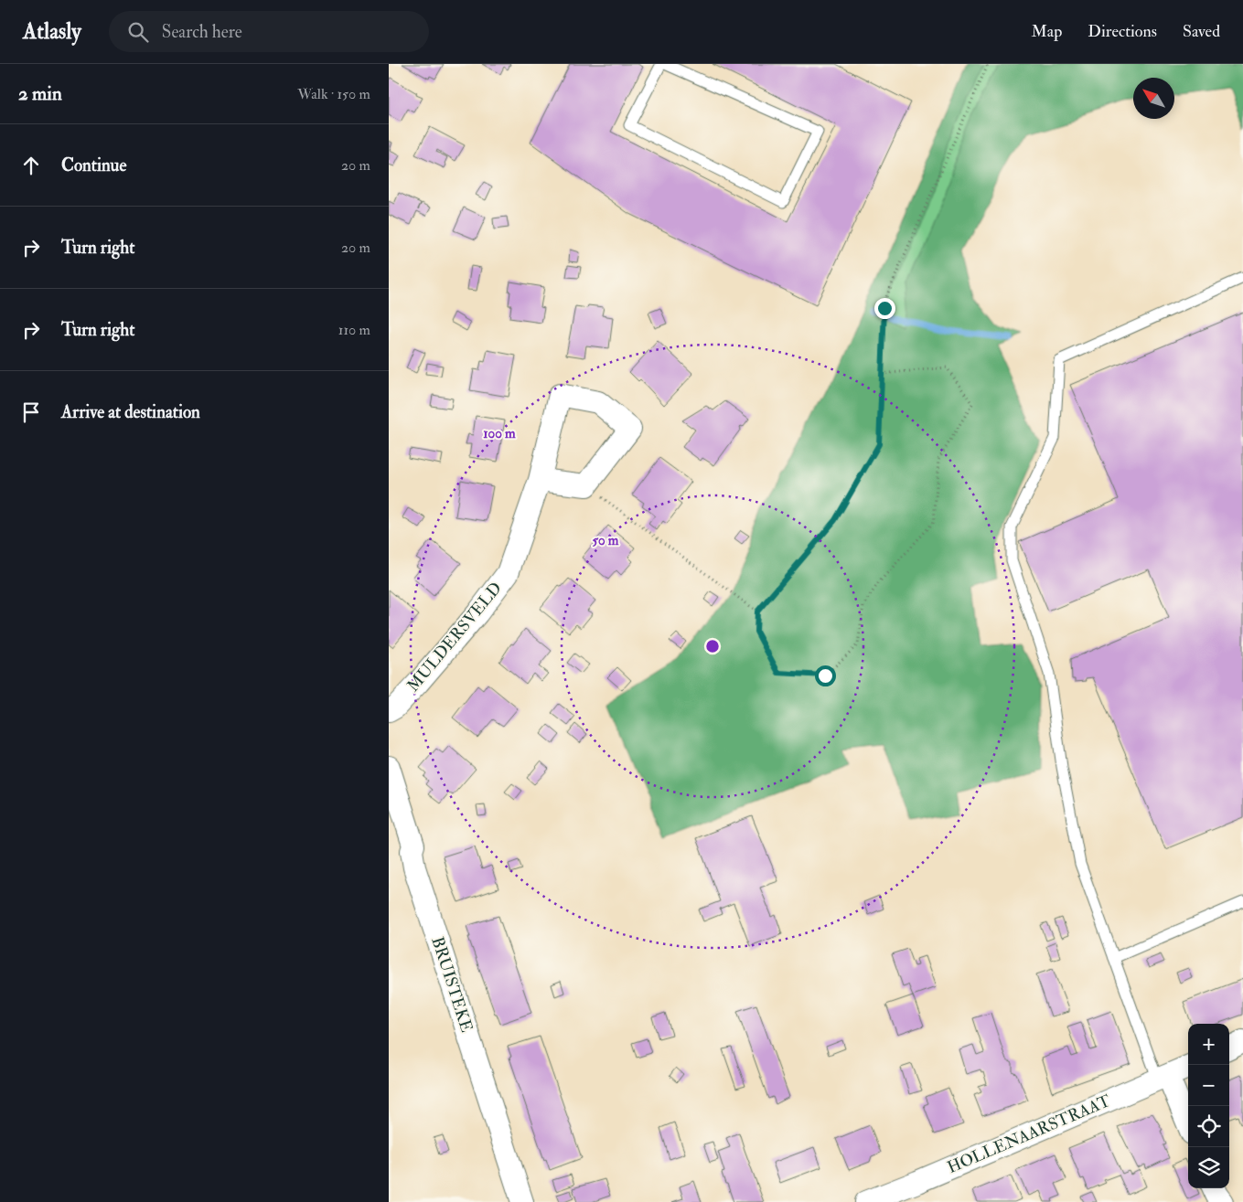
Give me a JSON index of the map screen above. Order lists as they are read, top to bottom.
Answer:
{
  "streets": {
    "street": ["MULDERSVELD", "BRUISTEKE", "HOLLENAARSTRAAT"]
  },
  "north": "top left",
  "page": {
    "header": "Atlasly",
    "search": "Search here",
    "nav": ["Map", "Directions", "Saved"],
    "heading": ["2 min", "Walk · 150 m"],
    "list": [
      ["Continue", "20 m"],
      ["Turn right", "20 m"],
      ["Turn right", "110 m"],
      "Arrive at destination"
    ],
    "map_buttons": ["+", "−"]
  },
  "rings": ["100 m", "50 m"]
}
